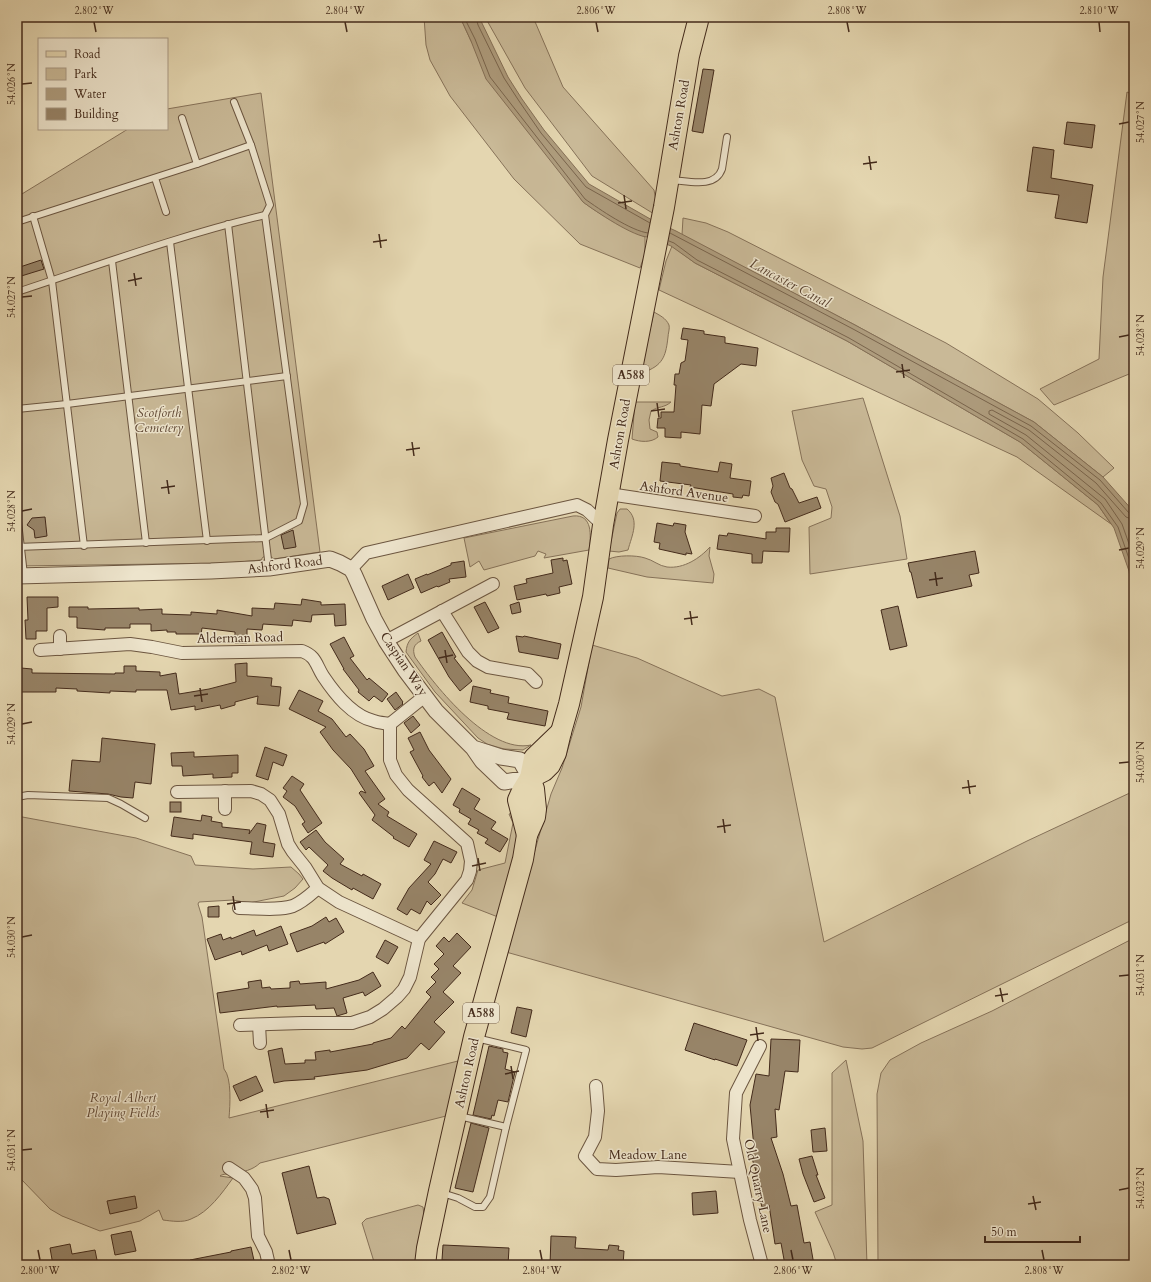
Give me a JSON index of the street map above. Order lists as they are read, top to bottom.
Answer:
{
  "streets": {
    "main road": ["Ashton Road", "A588"],
    "street": [
      "Ashford Avenue",
      "Ashford Road",
      "Alderman Road",
      "Caspian Way",
      "Meadow Lane",
      "Old Quarry Lane"
    ]
  },
  "crossings": [
    ["Ashton Road", "Ashford Avenue"],
    ["Ashton Road", "Caspian Way"],
    ["Ashford Road", "Caspian Way"],
    ["Meadow Lane", "Old Quarry Lane"]
  ],
  "water": ["Lancaster Canal"],
  "parks": ["Scotforth Cemetery", "Royal Albert Playing Fields"],
  "legend": [
    "Road",
    "Park",
    "Water",
    "Building"
  ],
  "scale_bar": "50 m",
  "coordinates": [
    "2.802°W",
    "2.804°W",
    "2.806°W",
    "2.808°W",
    "2.810°W",
    "54.026°N",
    "54.027°N",
    "54.028°N",
    "54.029°N",
    "54.030°N",
    "54.031°N",
    "54.032°N",
    "2.800°W"
  ]
}
